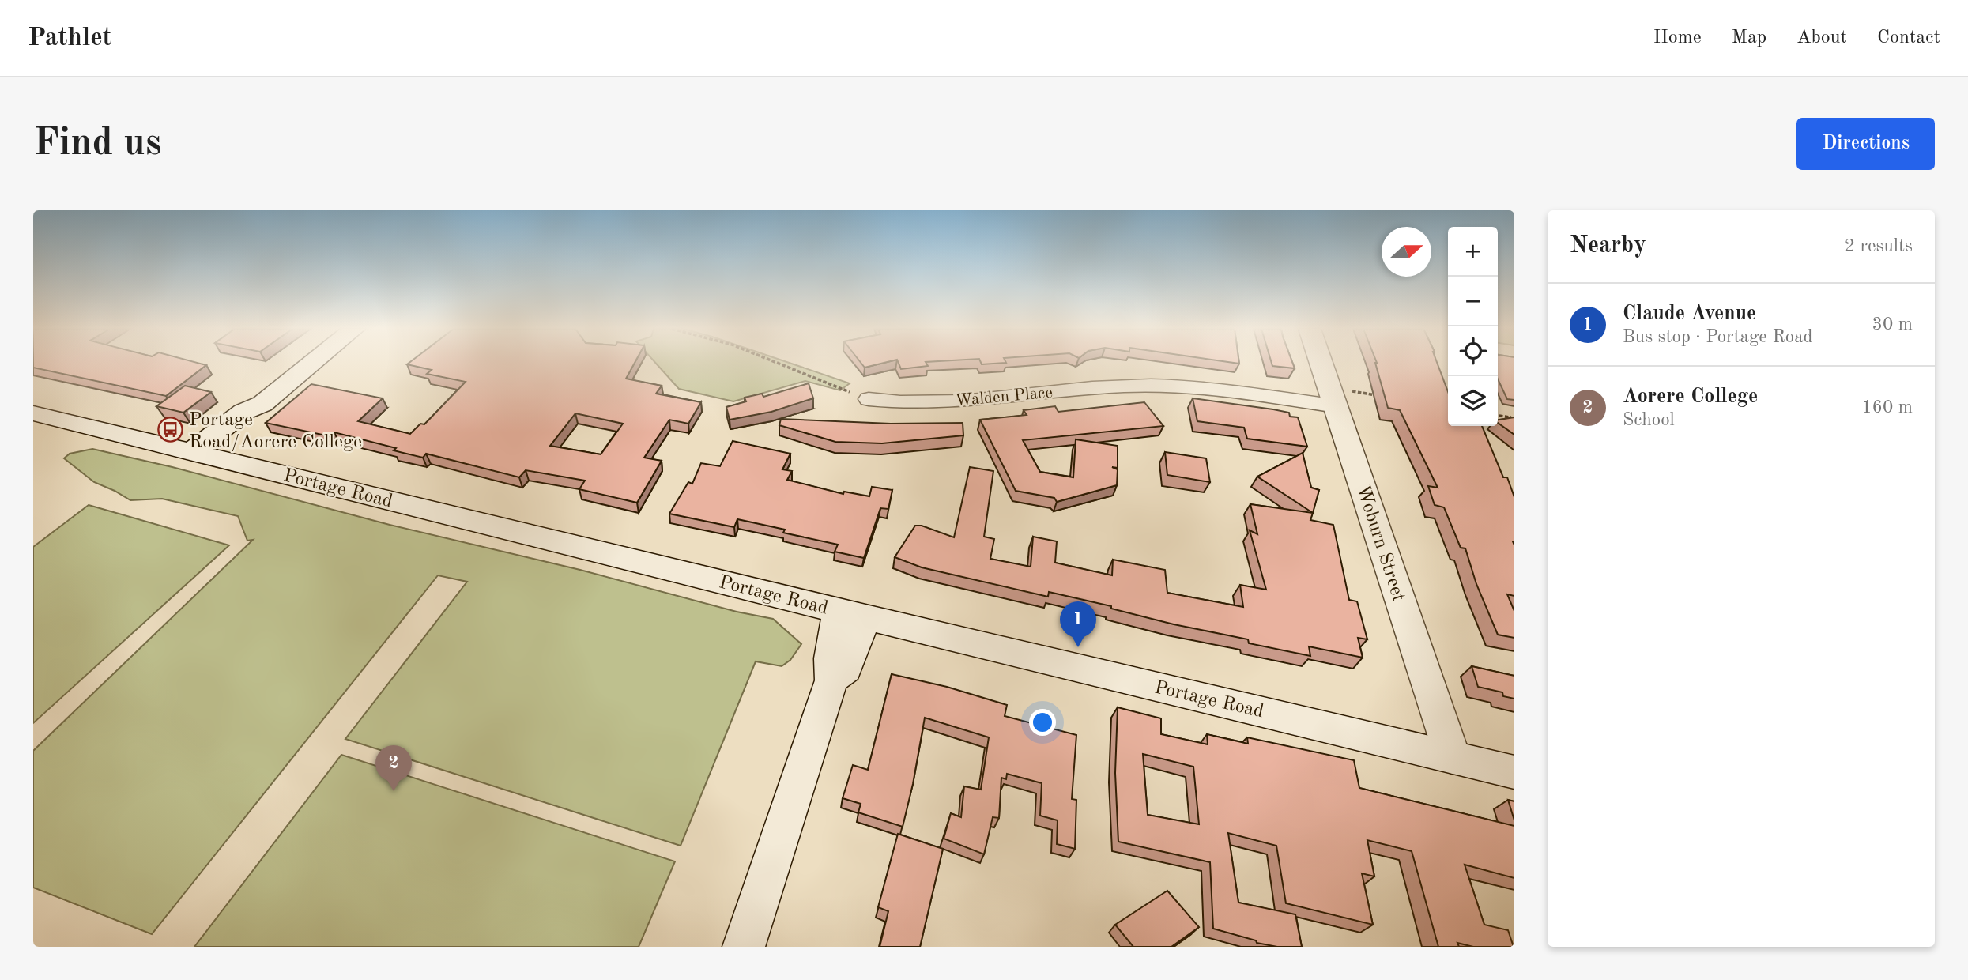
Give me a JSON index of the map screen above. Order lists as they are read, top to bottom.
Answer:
{
  "streets": {
    "main road": ["Portage Road", "Woburn Street"],
    "street": ["Walden Place"]
  },
  "crossings": [
    ["Walden Place", "Woburn Street"],
    ["Portage Road", "Woburn Street"]
  ],
  "places": {
    "bus stop": ["Portage Road/Aorere College"]
  },
  "north": "right",
  "page": {
    "header": "Pathlet",
    "nav": [
      "Home",
      "Map",
      "About",
      "Contact"
    ],
    "buttons": "Directions",
    "title": "Find us",
    "heading": ["Nearby", "2 results"],
    "map_buttons": ["+", "−"],
    "list": [
      {
        "mark": "1",
        "name": "Claude Avenue",
        "note": "Bus stop · Portage Road",
        "value": "30 m"
      },
      {
        "mark": "2",
        "name": "Aorere College",
        "note": "School",
        "value": "160 m"
      }
    ],
    "pins": ["1", "2"]
  }
}
